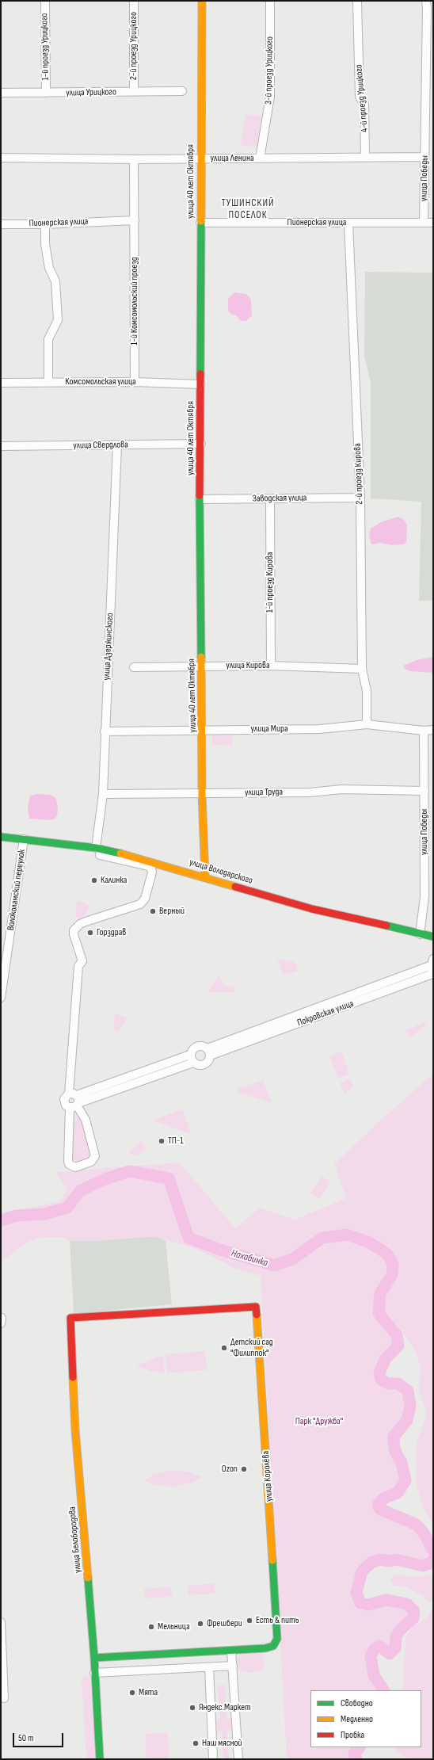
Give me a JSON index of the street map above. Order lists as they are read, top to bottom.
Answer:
{
  "streets": {
    "street": [
      "2-й проезд Урицкого",
      "1-й проезд Урицкого",
      "3-й проезд Урицкого",
      "улица Урицкого",
      "4-й проезд Урицкого",
      "улица Ленина",
      "улица Победы",
      "улица 40 лет Октября",
      "Пионерская улица",
      "1-й Комсомольский проезд",
      "Комсомольская улица",
      "улица Свердлова",
      "2-й проезд Кирова",
      "Заводская улица",
      "1-й проезд Кирова",
      "улица Дзержинского",
      "улица Кирова",
      "улица Мира",
      "улица Труда",
      "улица Володарского",
      "Волоколамский переулок",
      "Покровская улица",
      "улица Королёва",
      "улица Белобородова"
    ]
  },
  "crossings": [
    ["2-й проезд Урицкого", "улица Урицкого"],
    ["1-й проезд Урицкого", "улица Урицкого"],
    ["3-й проезд Урицкого", "улица Ленина"],
    ["4-й проезд Урицкого", "улица Ленина"],
    ["улица Ленина", "улица Победы"],
    ["улица Ленина", "улица 40 лет Октября"],
    ["улица Победы", "Пионерская улица"],
    ["улица Победы", "улица Мира"],
    ["улица Победы", "улица Труда"],
    ["улица Победы", "улица Володарского"],
    ["улица 40 лет Октября", "Пионерская улица"],
    ["улица 40 лет Октября", "Комсомольская улица"],
    ["улица 40 лет Октября", "улица Свердлова"],
    ["улица 40 лет Октября", "Заводская улица"],
    ["улица 40 лет Октября", "улица Кирова"],
    ["улица 40 лет Октября", "улица Мира"],
    ["улица 40 лет Октября", "улица Труда"],
    ["улица 40 лет Октября", "улица Володарского"],
    ["Пионерская улица", "1-й Комсомольский проезд"],
    ["Пионерская улица", "2-й проезд Кирова"],
    ["1-й Комсомольский проезд", "Комсомольская улица"],
    ["улица Свердлова", "улица Дзержинского"],
    ["2-й проезд Кирова", "Заводская улица"],
    ["2-й проезд Кирова", "улица Кирова"],
    ["2-й проезд Кирова", "улица Мира"],
    ["Заводская улица", "1-й проезд Кирова"],
    ["1-й проезд Кирова", "улица Кирова"],
    ["улица Дзержинского", "улица Мира"],
    ["улица Дзержинского", "улица Труда"],
    ["улица Дзержинского", "улица Володарского"],
    ["улица Володарского", "Волоколамский переулок"],
    ["улица Королёва", "улица Белобородова"]
  ],
  "districts": ["ТУШИНСКИЙ ПОСЕЛОК"],
  "water": ["Нахабинка"],
  "parks": ["Парк \"Дружба\""],
  "places": [
    "Калинка",
    "Верный",
    "Горздрав",
    "ТП-1",
    "Детский сад \"Филиппок\"",
    "Ozon",
    "Есть & пить",
    "Фрешбери",
    "Мельница",
    "Мята",
    "Яндекс.Маркет",
    "Наш мясной"
  ],
  "legend": ["Свободно", "Медленно", "Пробка"],
  "scale_bar": "50 m"
}
